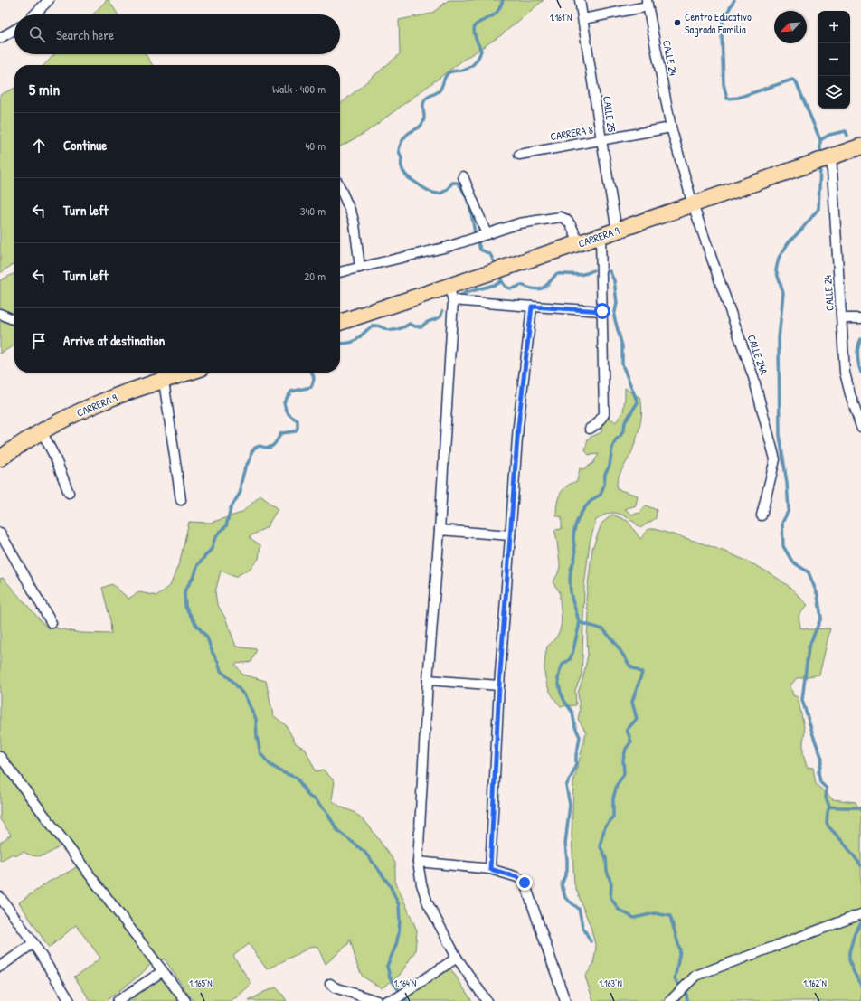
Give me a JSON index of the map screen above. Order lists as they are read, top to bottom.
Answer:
{
  "streets": {
    "highway": ["CARRERA 9"],
    "street": [
      "CALLE 24",
      "CALLE 25",
      "CARRERA 8",
      "CALLE 24A"
    ]
  },
  "crossings": [
    ["CALLE 24", "CARRERA 8"],
    ["CALLE 24", "CARRERA 9"],
    ["CALLE 24", "CALLE 24A"],
    ["CALLE 25", "CARRERA 8"],
    ["CALLE 25", "CARRERA 9"],
    ["CARRERA 9", "CALLE 24A"]
  ],
  "places": ["Centro Educativo Sagrada Familia"],
  "north": "bottom left",
  "page": {
    "map_buttons": ["+", "−"],
    "search": "Search here",
    "heading": ["5 min", "Walk · 400 m"],
    "list": [
      ["Continue", "40 m"],
      ["Turn left", "340 m"],
      ["Turn left", "20 m"],
      "Arrive at destination"
    ]
  },
  "coordinates": [
    "1.161°N",
    "1.165°N",
    "1.164°N",
    "1.163°N",
    "1.162°N"
  ]
}
